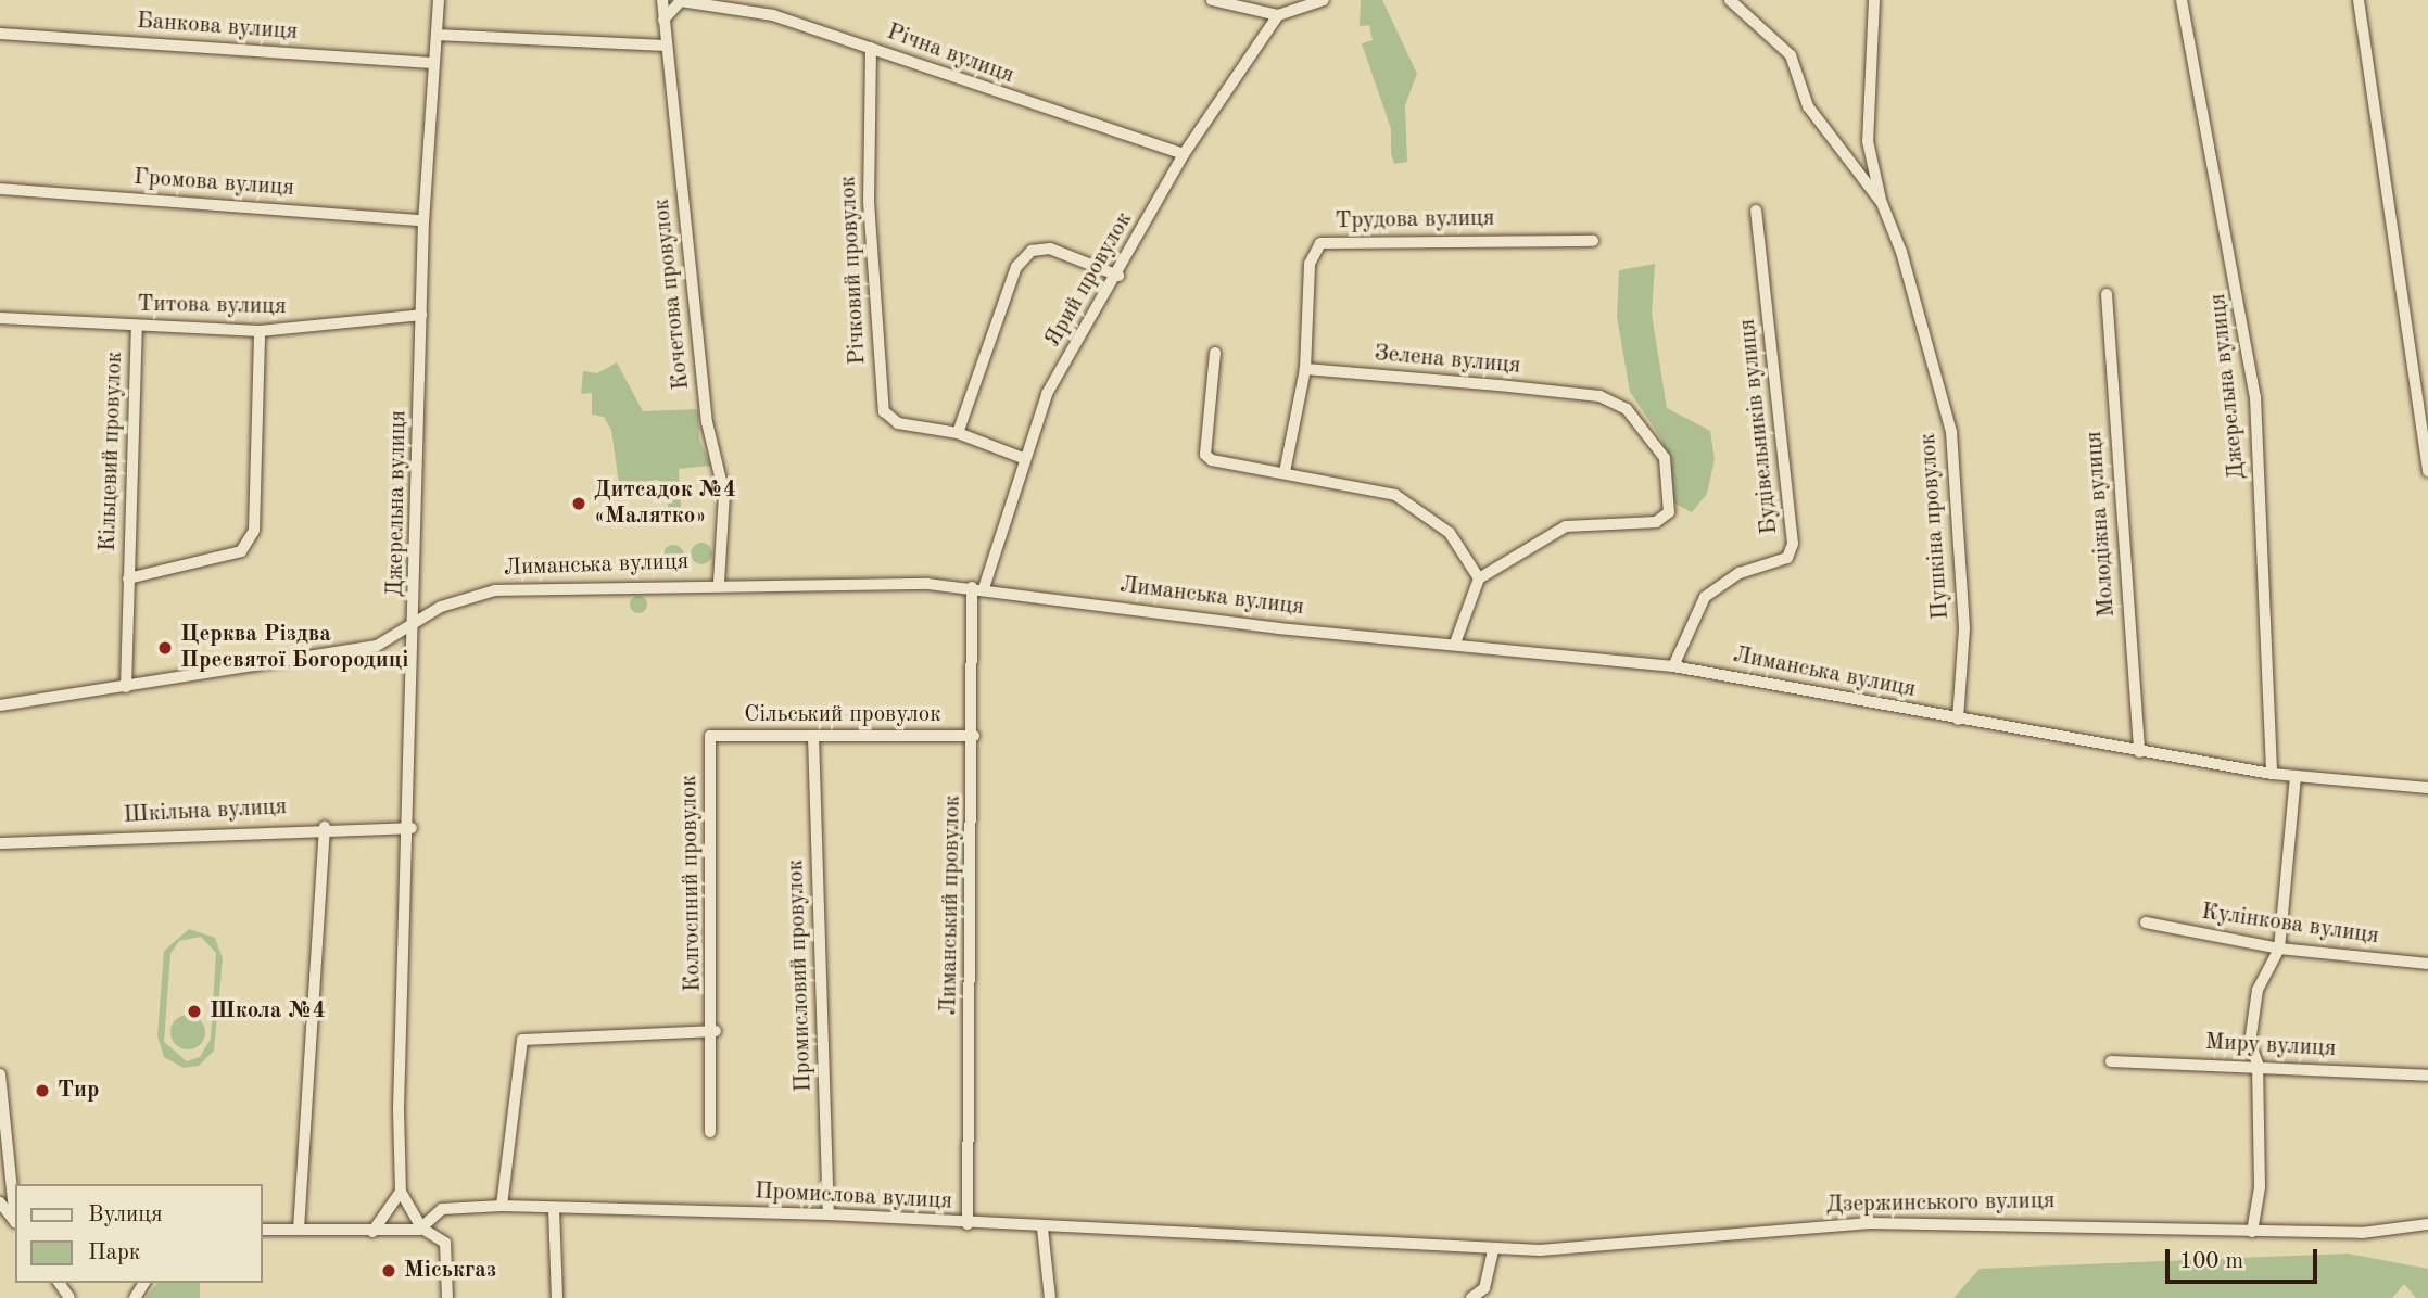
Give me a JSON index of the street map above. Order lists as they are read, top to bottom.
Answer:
{
  "streets": {
    "street": [
      "Банкова вулиця",
      "Річна вулиця",
      "Громова вулиця",
      "Трудова вулиця",
      "Річковий провулок",
      "Ярий провулок",
      "Кочетова провулок",
      "Титова вулиця",
      "Зелена вулиця",
      "Джерельна вулиця",
      "Будівельників вулиця",
      "Кільцевий провулок",
      "Молодіжна вулиця",
      "Пушкіна провулок",
      "Лиманська вулиця",
      "Сільський провулок",
      "Шкільна вулиця",
      "Колгоспний провулок",
      "Лиманський провулок",
      "Кулінкова вулиця",
      "Промисловий провулок",
      "Миру вулиця",
      "Промислова вулиця",
      "Дзержинського вулиця"
    ]
  },
  "crossings": [
    ["Банкова вулиця", "Джерельна вулиця"],
    ["Річна вулиця", "Річковий провулок"],
    ["Річна вулиця", "Ярий провулок"],
    ["Річна вулиця", "Кочетова провулок"],
    ["Громова вулиця", "Джерельна вулиця"],
    ["Трудова вулиця", "Зелена вулиця"],
    ["Річковий провулок", "Ярий провулок"],
    ["Ярий провулок", "Лиманська вулиця"],
    ["Ярий провулок", "Лиманський провулок"],
    ["Кочетова провулок", "Лиманська вулиця"],
    ["Титова вулиця", "Джерельна вулиця"],
    ["Титова вулиця", "Кільцевий провулок"],
    ["Джерельна вулиця", "Лиманська вулиця"],
    ["Джерельна вулиця", "Шкільна вулиця"],
    ["Будівельників вулиця", "Лиманська вулиця"],
    ["Кільцевий провулок", "Лиманська вулиця"],
    ["Молодіжна вулиця", "Лиманська вулиця"],
    ["Пушкіна провулок", "Лиманська вулиця"],
    ["Лиманська вулиця", "Лиманський провулок"],
    ["Сільський провулок", "Колгоспний провулок"],
    ["Сільський провулок", "Лиманський провулок"],
    ["Сільський провулок", "Промисловий провулок"],
    ["Лиманський провулок", "Промислова вулиця"],
    ["Промисловий провулок", "Промислова вулиця"],
    ["Промислова вулиця", "Дзержинського вулиця"]
  ],
  "places": [
    "Дитсадок №4 «Малятко»",
    "Церква Різдва Пресвятої Богородиці",
    "Школа №4",
    "Тир",
    "Міськгаз"
  ],
  "legend": ["Вулиця", "Парк"],
  "scale_bar": "100 m"
}
